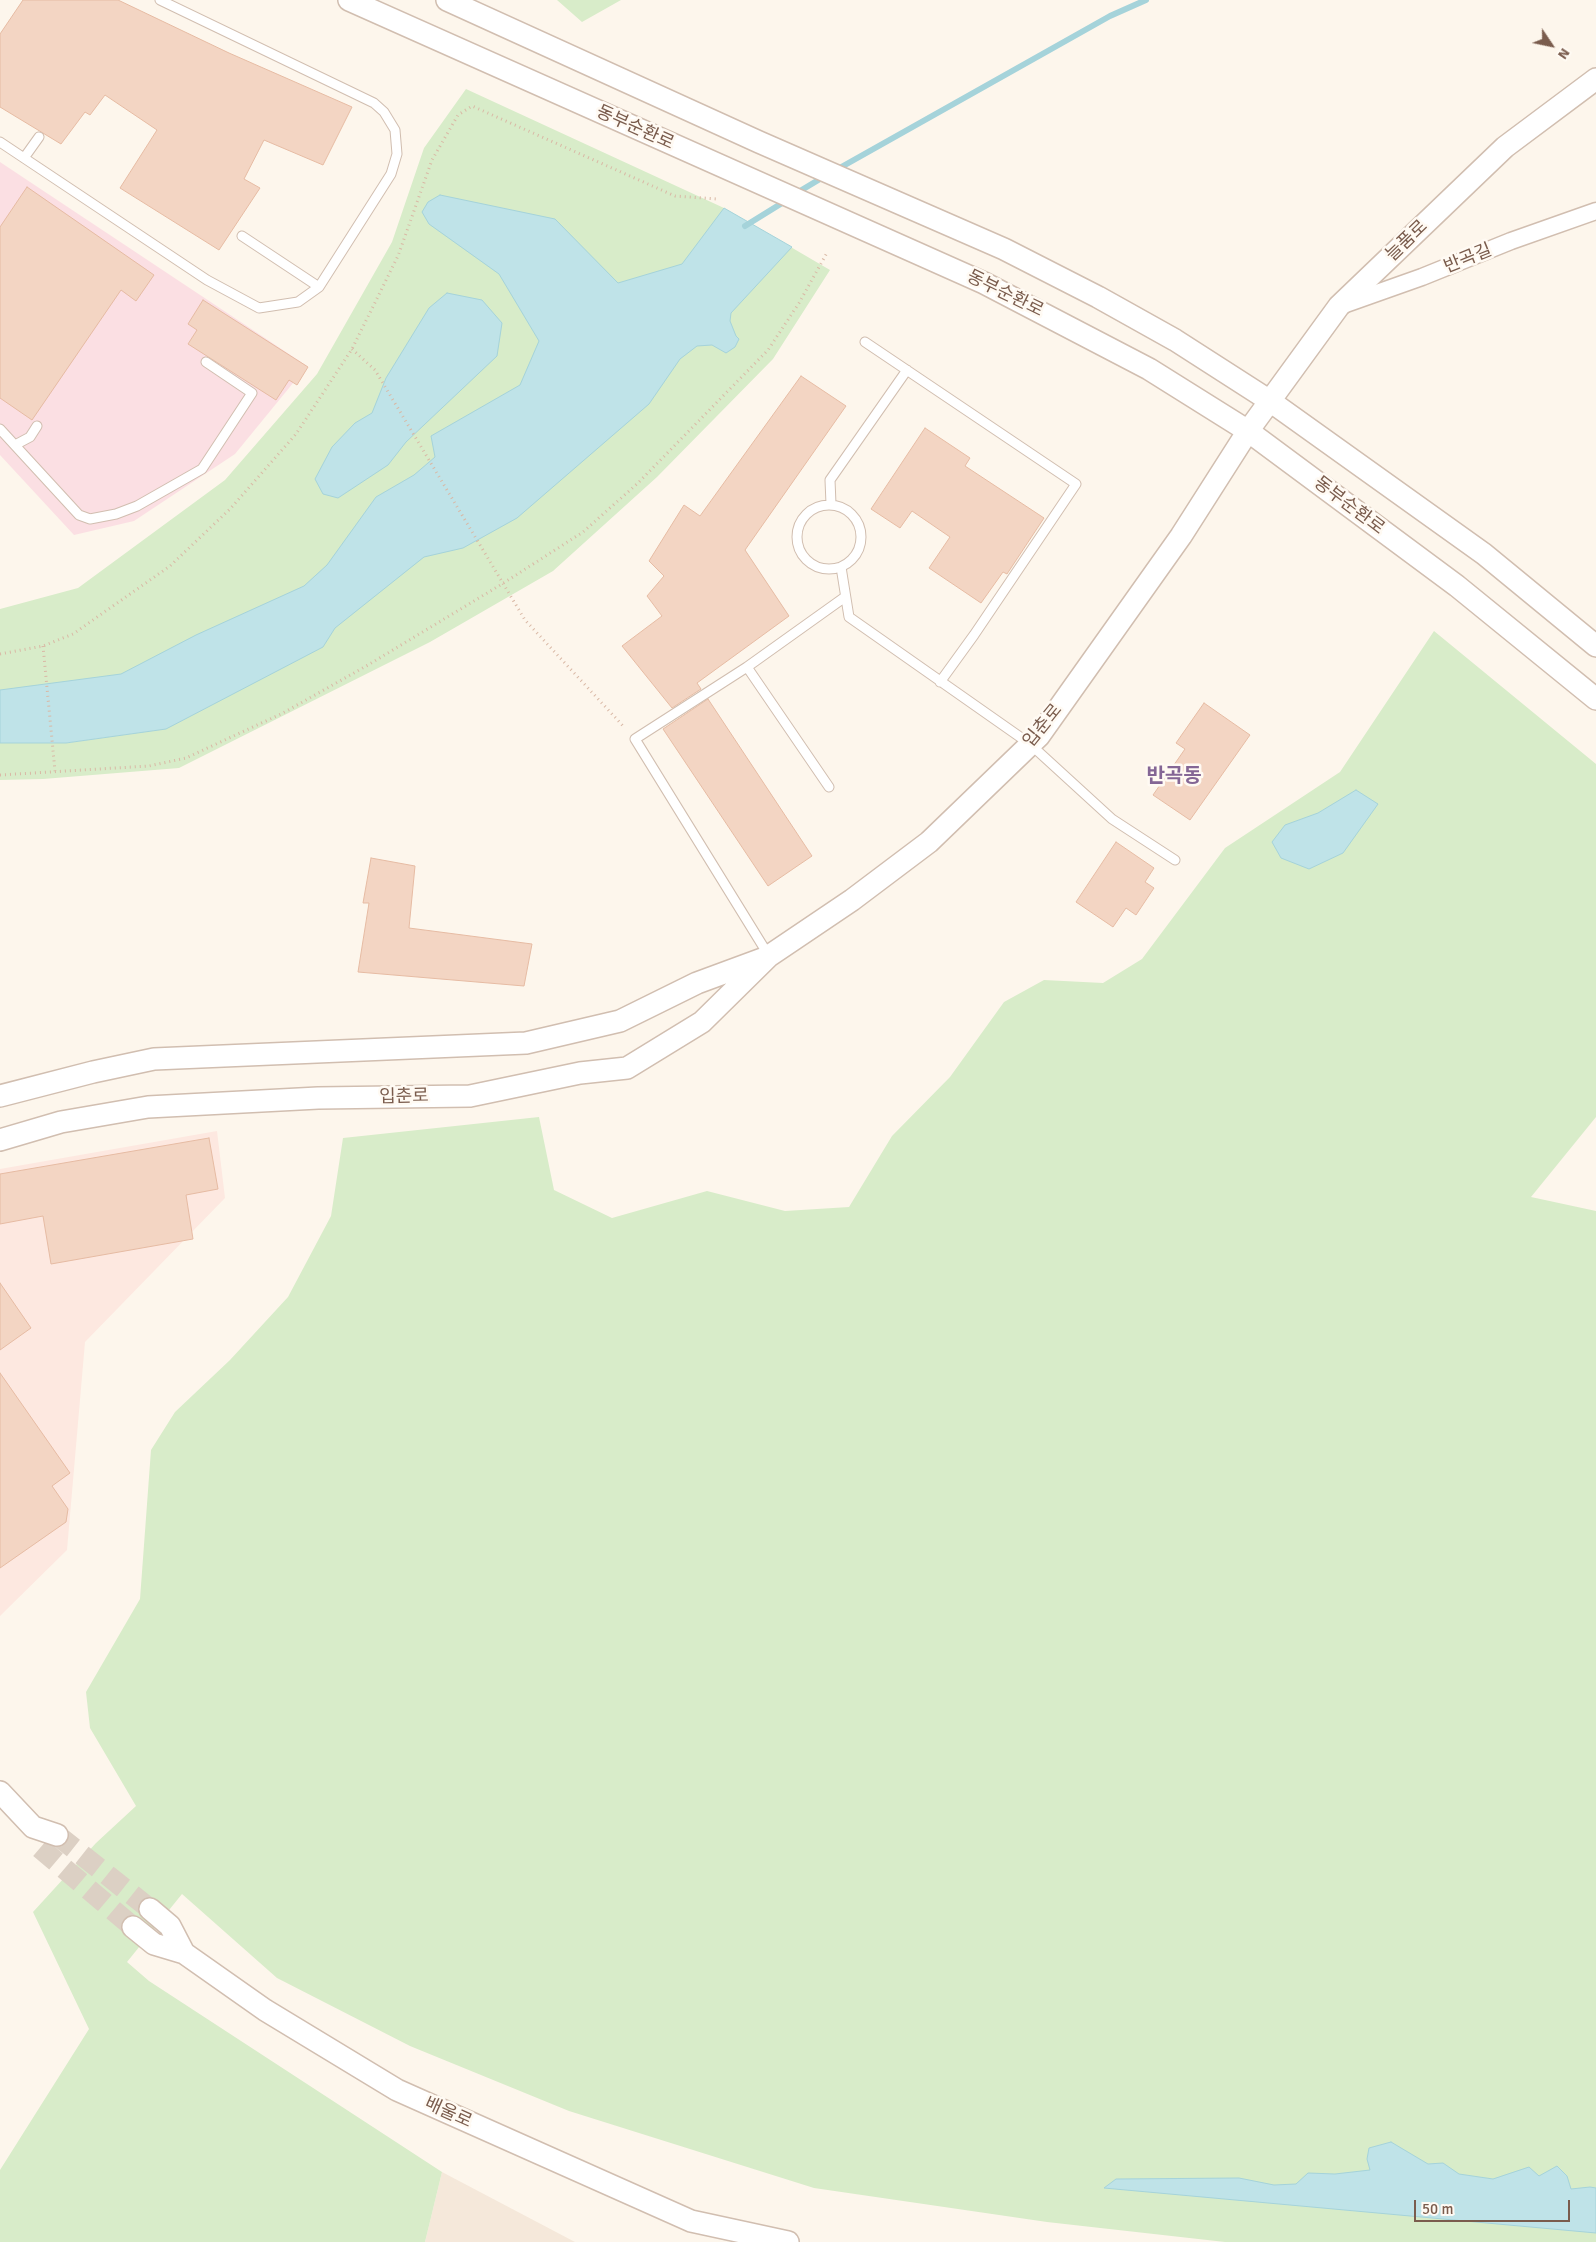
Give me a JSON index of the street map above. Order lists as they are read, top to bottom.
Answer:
{
  "streets": {
    "street": [
      "동부순환로",
      "늘품로",
      "반곡길",
      "입춘로",
      "배울로"
    ]
  },
  "crossings": [
    ["동부순환로", "늘품로"],
    ["동부순환로", "입춘로"],
    ["늘품로", "반곡길"],
    ["늘품로", "입춘로"]
  ],
  "districts": ["반곡동"],
  "scale_bar": "50 m",
  "north": "bottom right"
}
